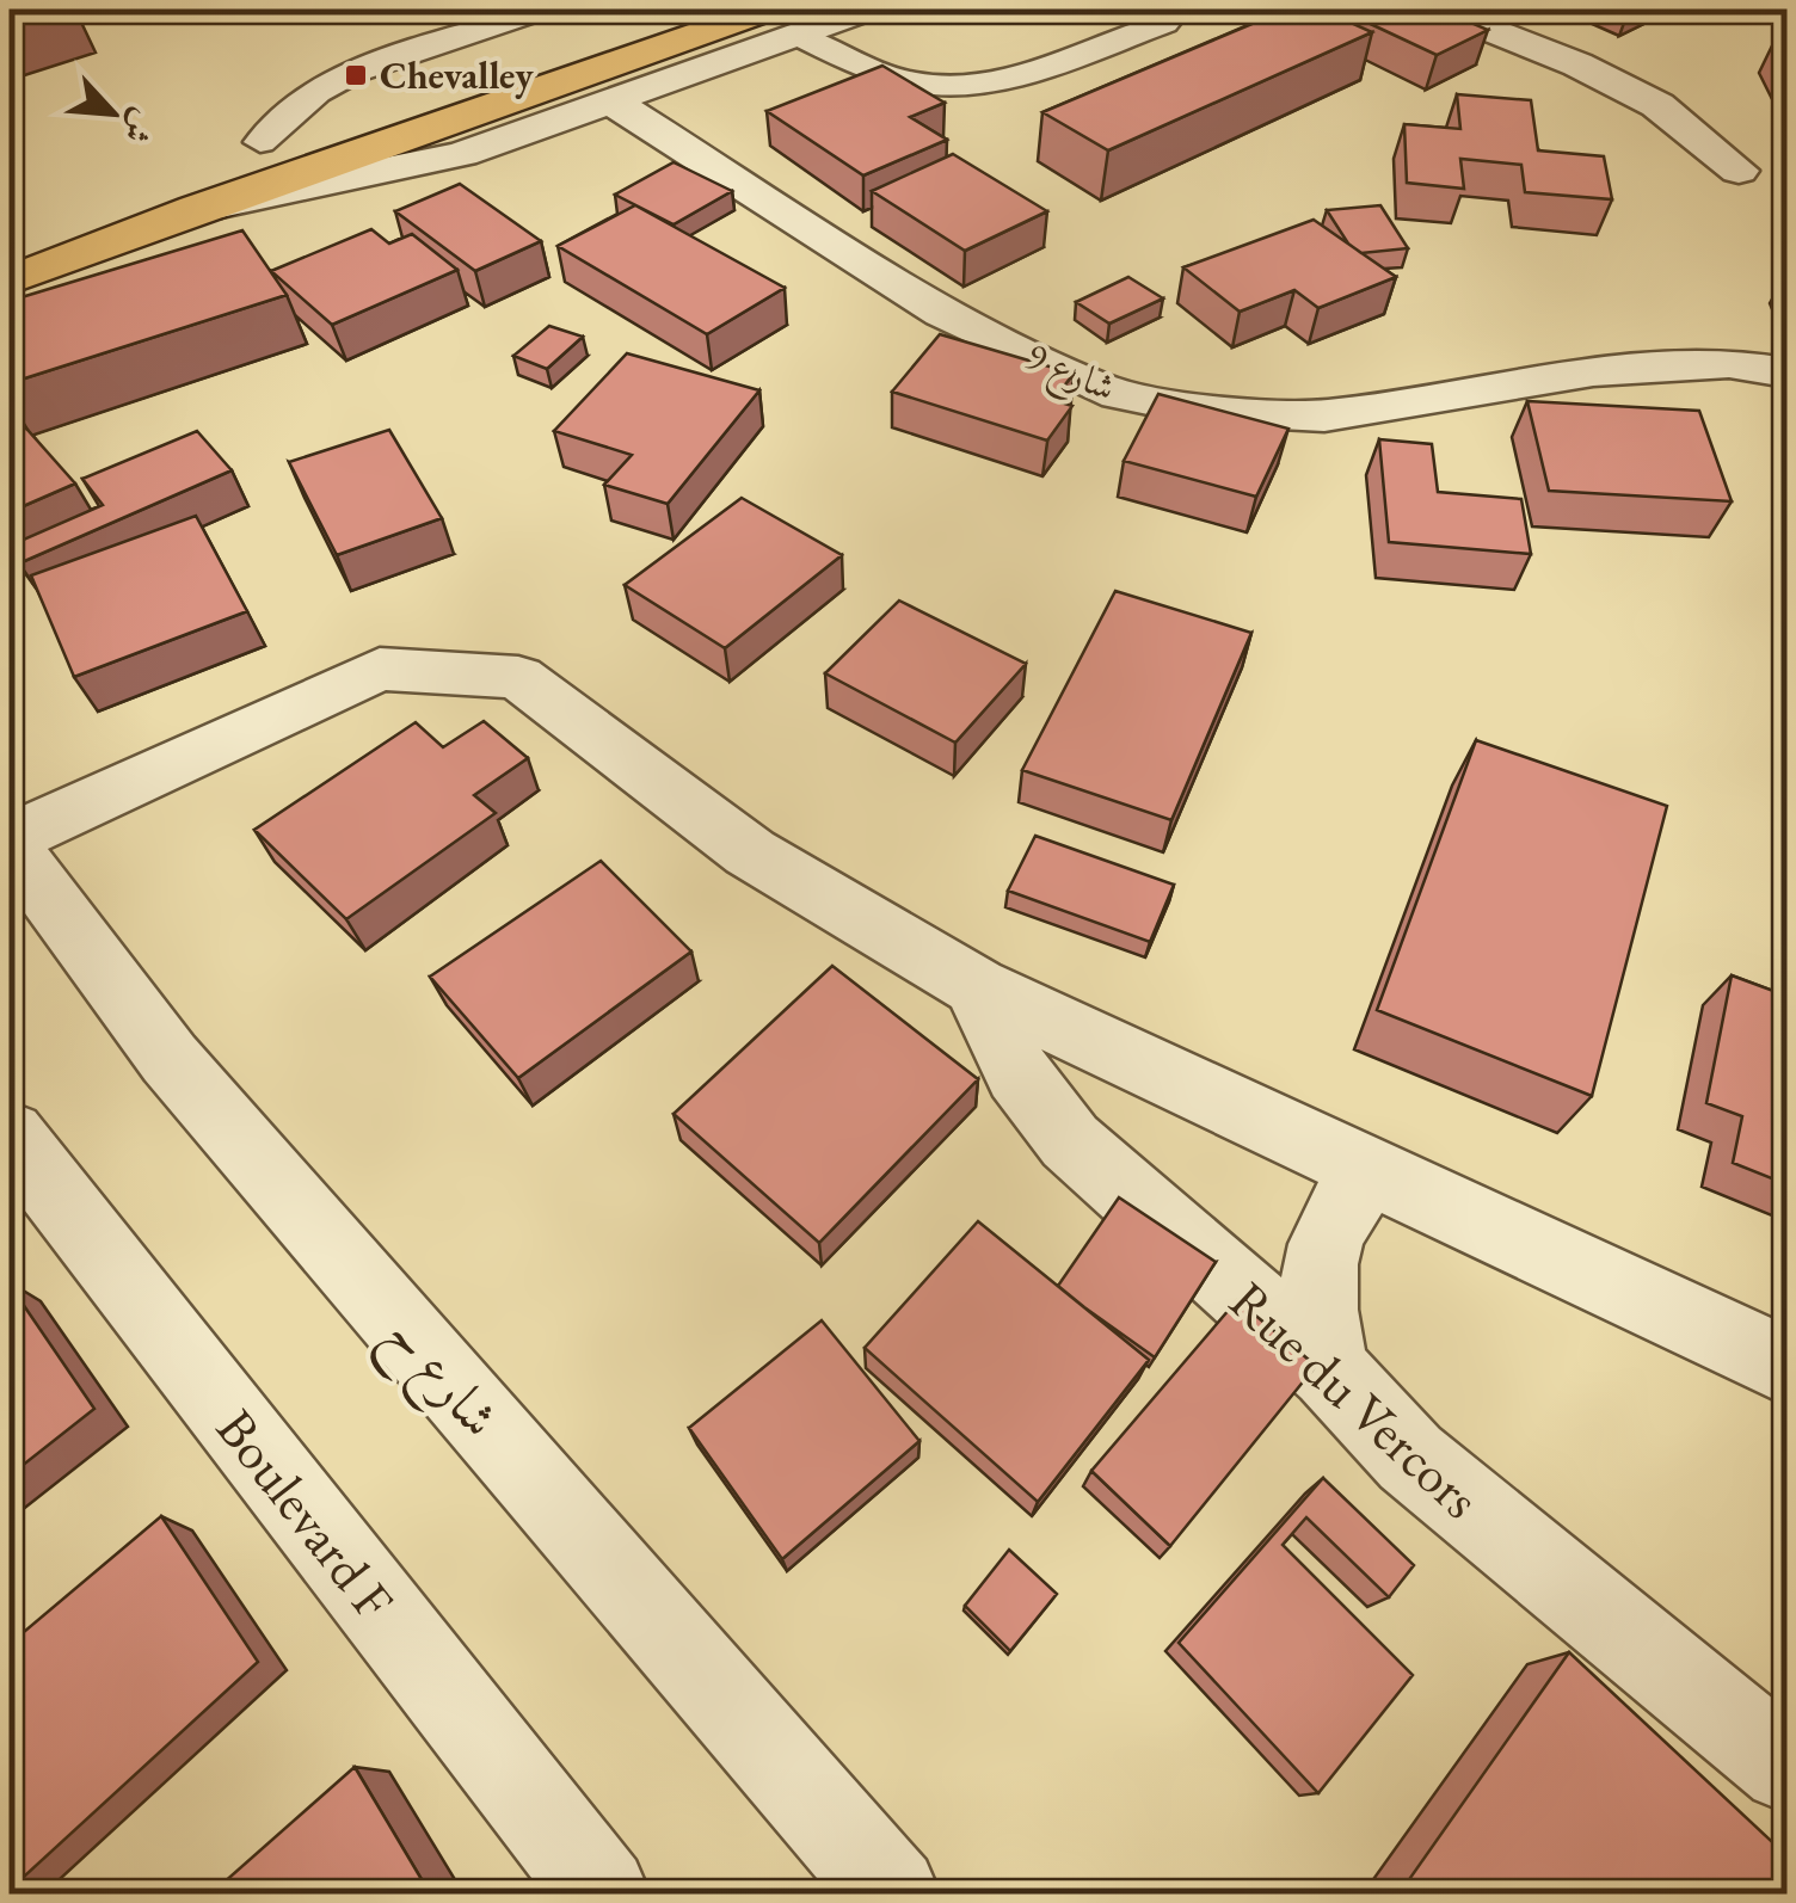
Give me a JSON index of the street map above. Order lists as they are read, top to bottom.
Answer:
{
  "streets": {
    "street": [
      "شارع 9",
      "شارع ح",
      "Rue du Vercors",
      "Boulevard F"
    ]
  },
  "places": {
    "transit": ["Chevalley"]
  },
  "north": "bottom right"
}
